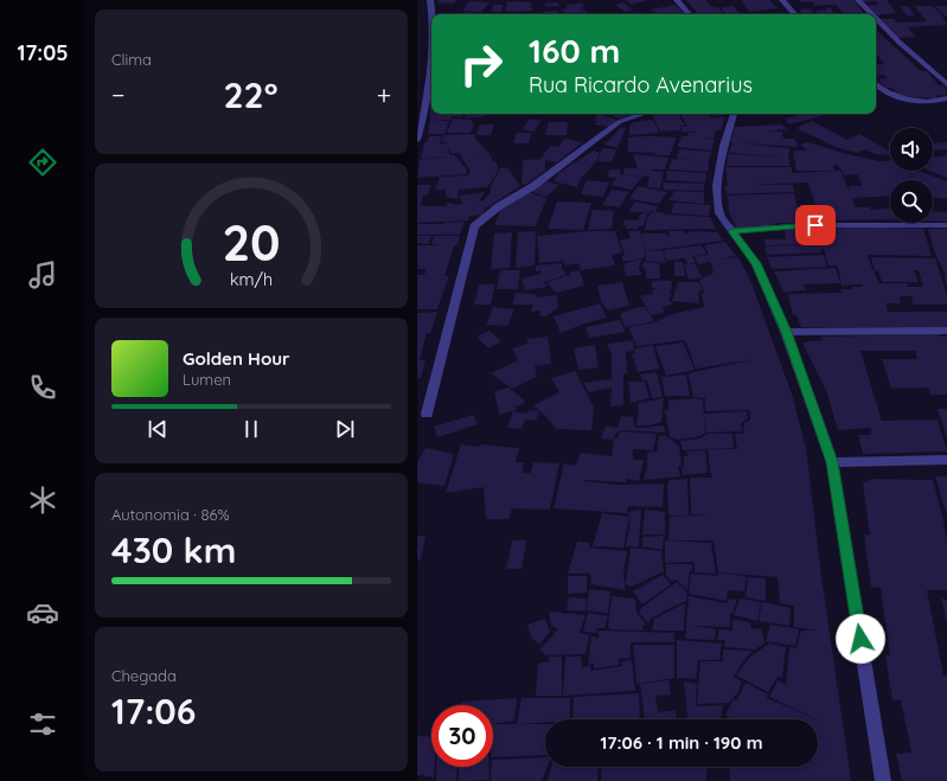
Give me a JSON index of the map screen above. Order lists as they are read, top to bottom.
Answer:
{
  "page": {
    "tabs": "17:05",
    "tile": [
      "Clima",
      ["Autonomia · 86%", "430 km"],
      ["Chegada", "17:06"]
    ],
    "turn": ["160 m", "Rua Ricardo Avenarius"],
    "heat": ["−", "22°", "+"],
    "song": ["Golden Hour", "Lumen"],
    "limit": "30",
    "trip": "17:06 · 1 min · 190 m",
    "gauge": ["20", "km/h"]
  }
}
